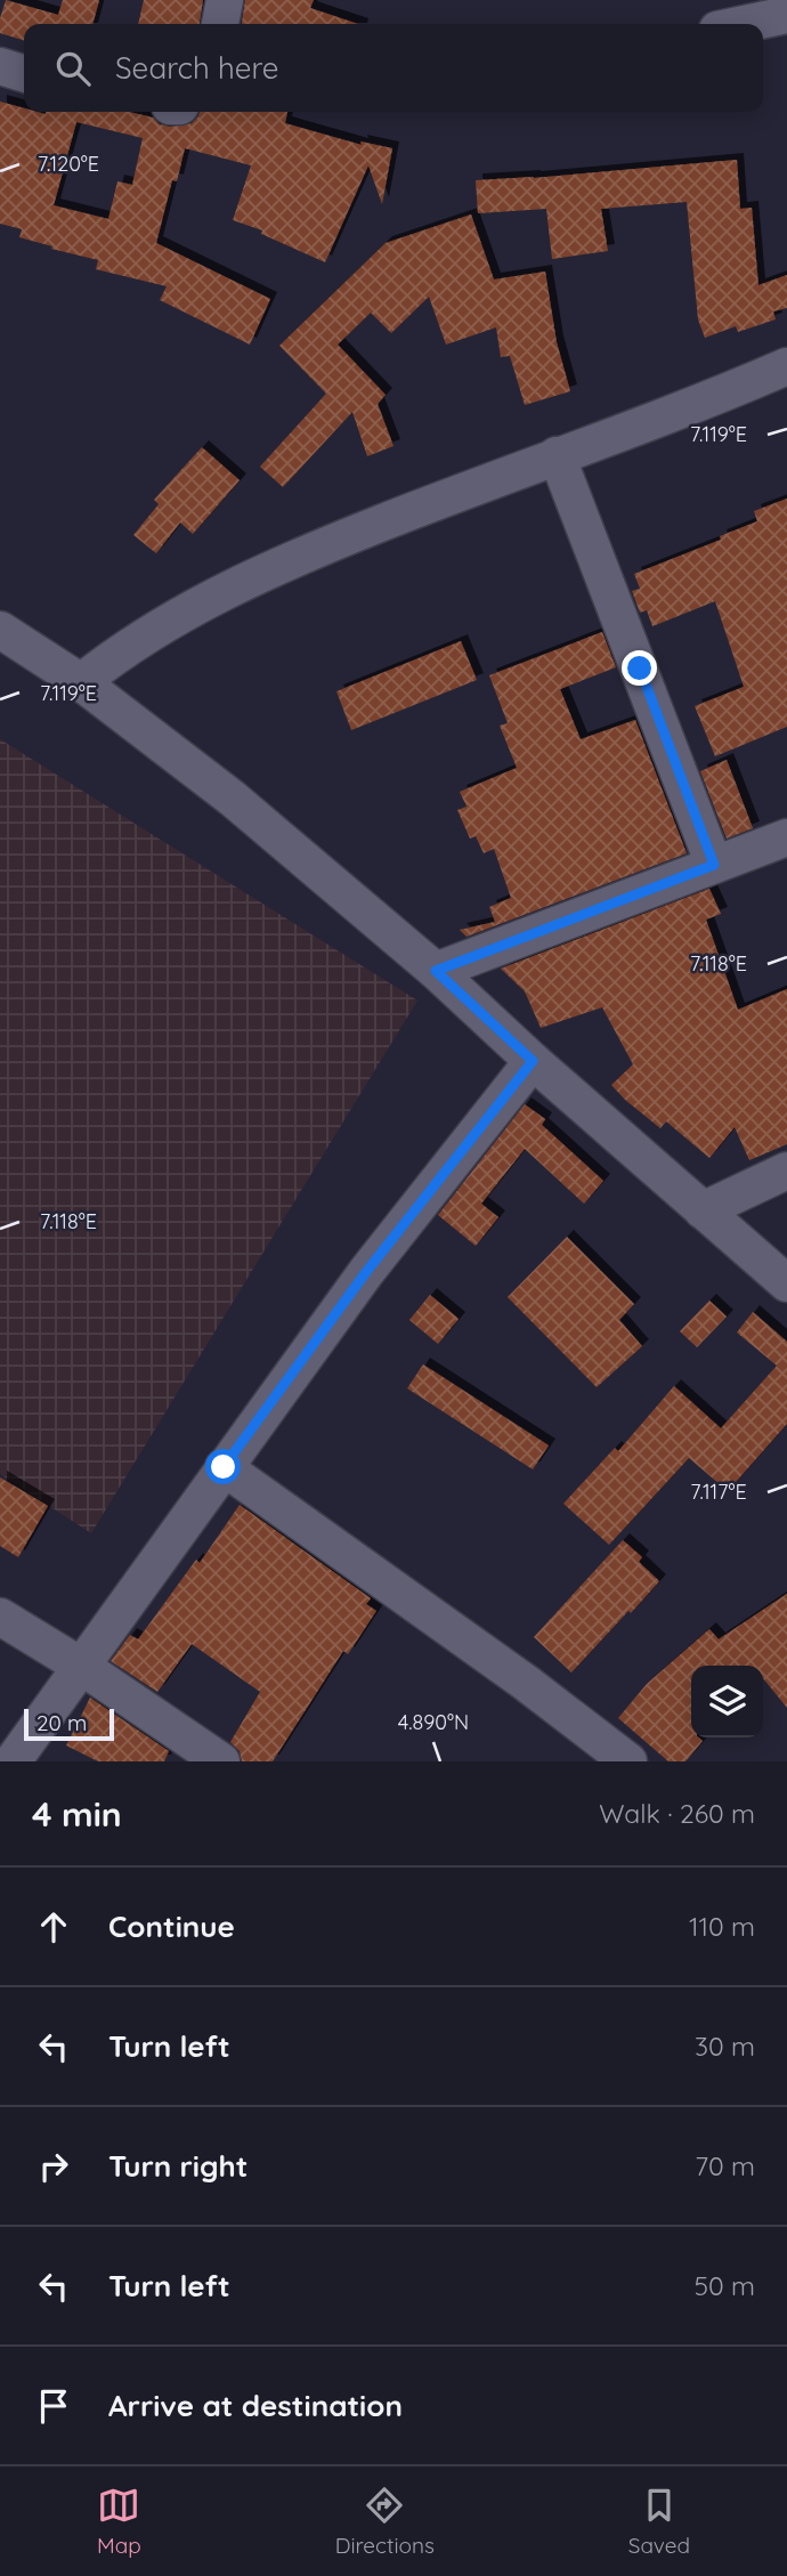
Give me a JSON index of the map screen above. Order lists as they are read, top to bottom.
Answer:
{
  "scale_bar": "20 m",
  "page": {
    "search": "Search here",
    "scale": "20 m",
    "heading": ["4 min", "Walk · 260 m"],
    "list": [
      ["Continue", "110 m"],
      ["Turn left", "30 m"],
      ["Turn right", "70 m"],
      ["Turn left", "50 m"],
      "Arrive at destination"
    ],
    "nav": ["Map", "Directions", "Saved"]
  },
  "coordinates": [
    "7.120°E",
    "7.119°E",
    "7.118°E",
    "7.117°E",
    "4.890°N"
  ]
}
